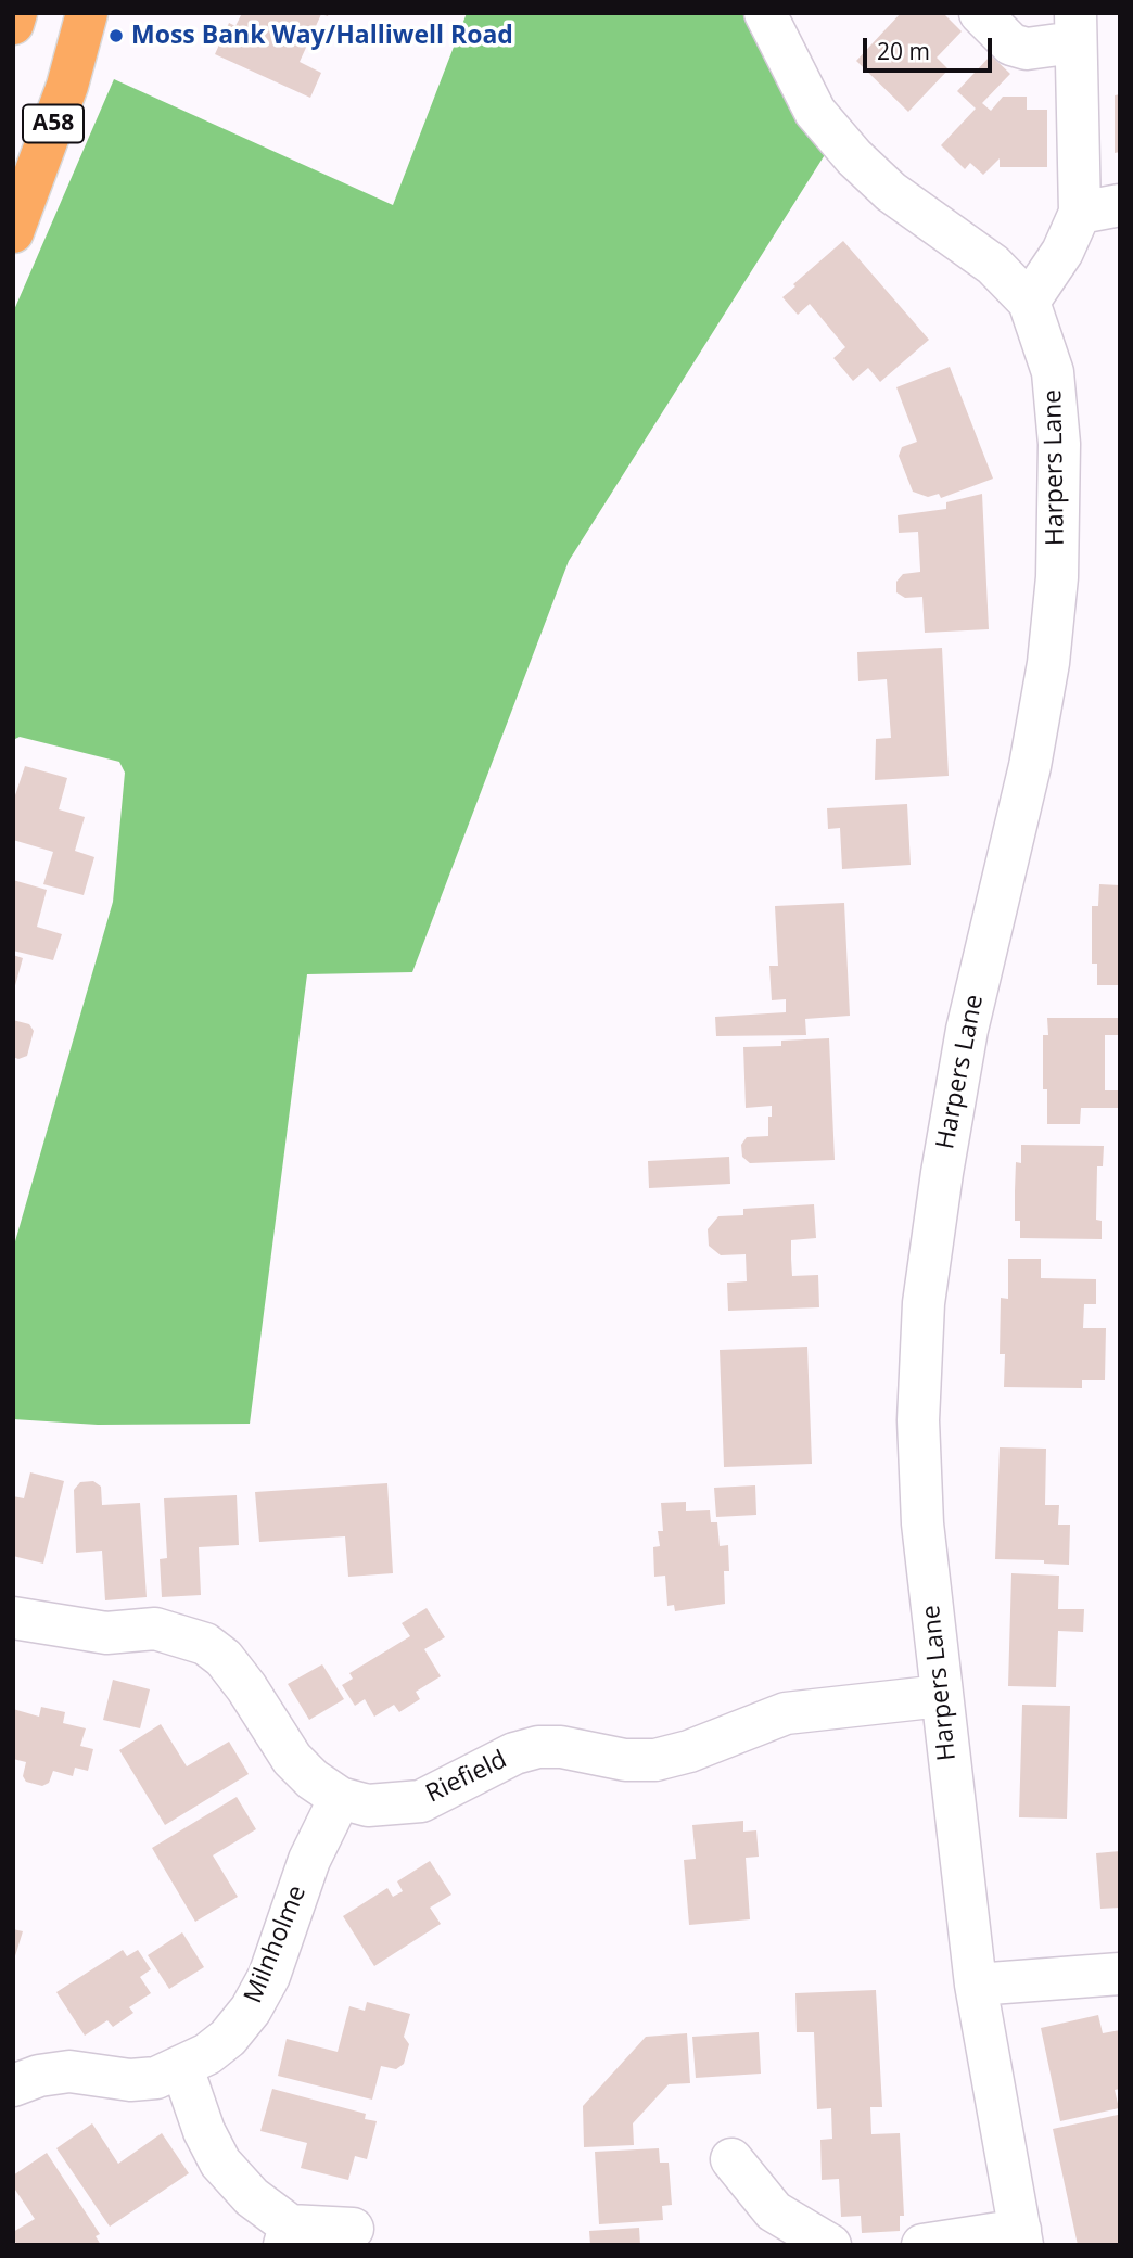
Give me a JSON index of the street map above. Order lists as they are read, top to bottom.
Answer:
{
  "streets": {
    "highway": ["A58"],
    "street": ["Harpers Lane", "Riefield", "Milnholme"]
  },
  "crossings": [
    ["Harpers Lane", "Riefield"],
    ["Riefield", "Milnholme"]
  ],
  "places": ["Moss Bank Way/Halliwell Road"],
  "scale_bar": "20 m"
}
